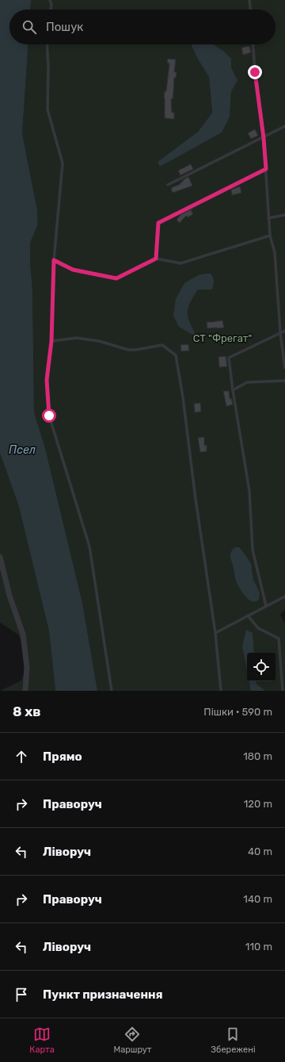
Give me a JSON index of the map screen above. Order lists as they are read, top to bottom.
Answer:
{
  "water": ["Псел"],
  "parks": ["СТ \"Фрегат\""],
  "page": {
    "search": "Пошук",
    "heading": ["8 хв", "Пішки · 590 m"],
    "list": [
      ["Прямо", "180 m"],
      ["Праворуч", "120 m"],
      ["Ліворуч", "40 m"],
      ["Праворуч", "140 m"],
      ["Ліворуч", "110 m"],
      "Пункт призначення"
    ],
    "nav": ["Карта", "Маршрут", "Збережені"]
  }
}
